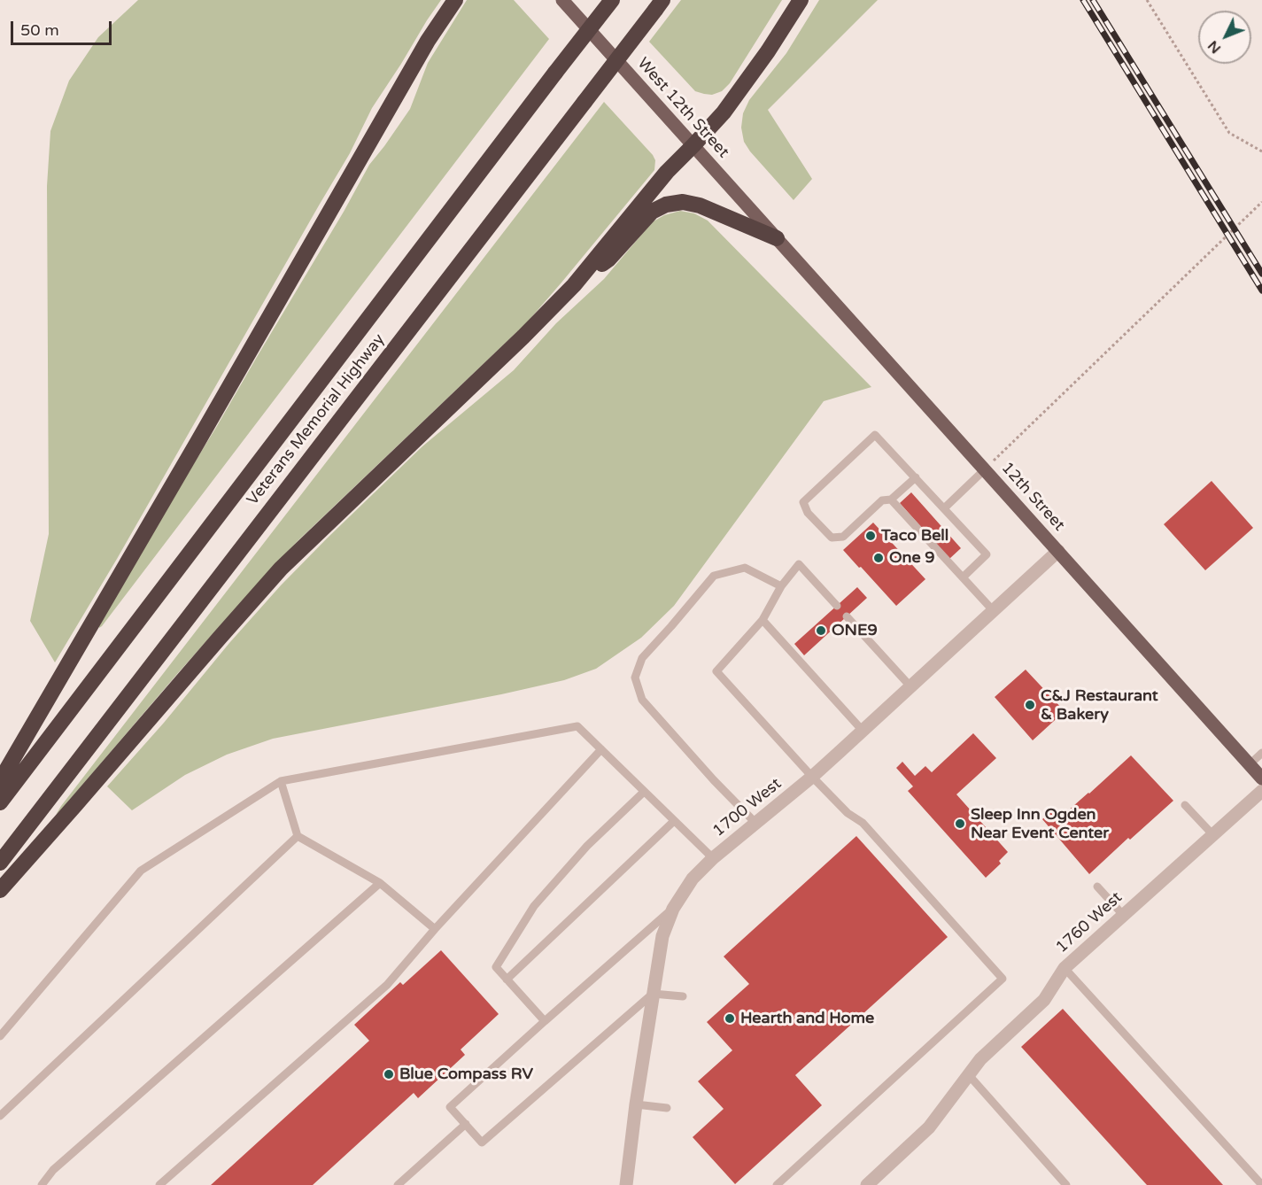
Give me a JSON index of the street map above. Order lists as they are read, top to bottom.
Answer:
{
  "streets": {
    "highway": ["Veterans Memorial Highway"],
    "main road": ["West 12th Street", "12th Street"],
    "street": ["1700 West", "1760 West"]
  },
  "crossings": [
    ["West 12th Street", "12th Street"],
    ["12th Street", "1700 West"]
  ],
  "places": [
    "Taco Bell",
    "One 9",
    "ONE9",
    "C&J Restaurant & Bakery",
    "Sleep Inn Ogden Near Event Center",
    "Hearth and Home",
    "Blue Compass RV"
  ],
  "scale_bar": "50 m",
  "north": "bottom left"
}
